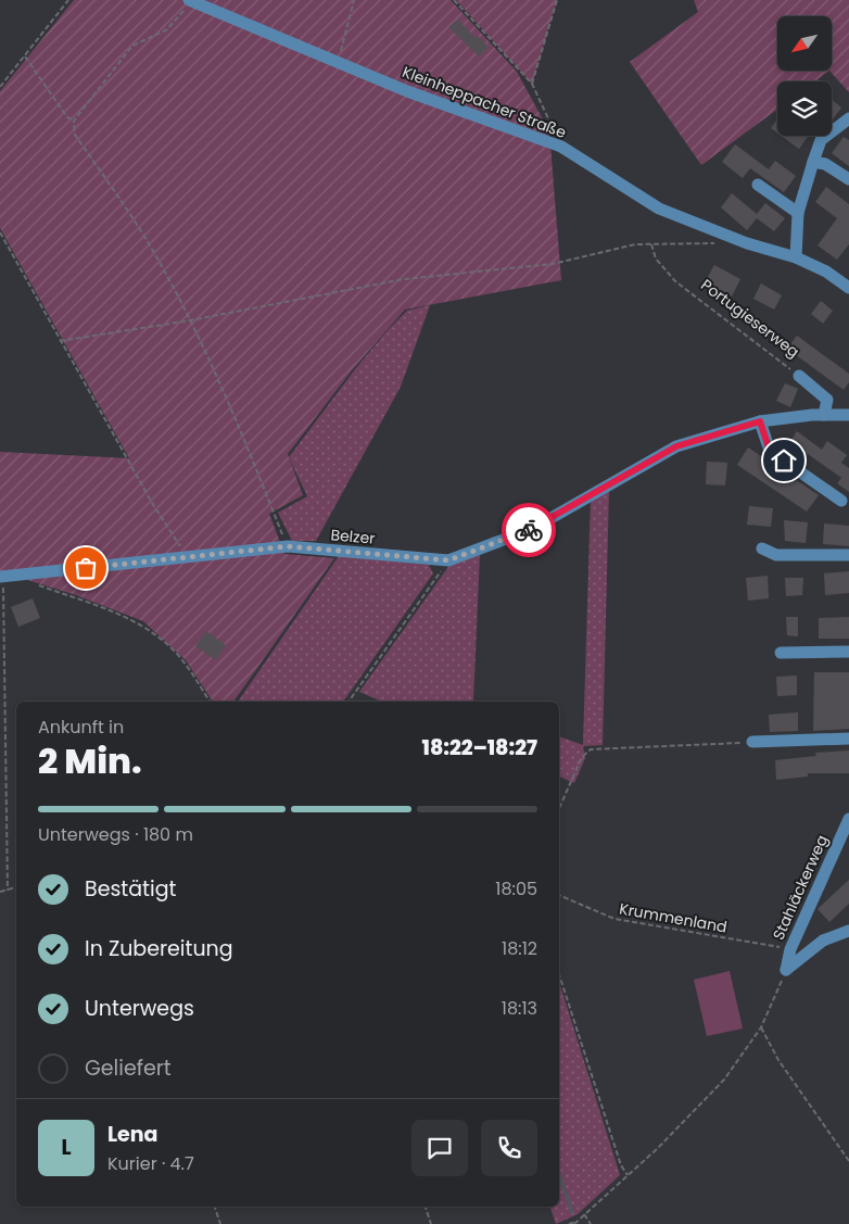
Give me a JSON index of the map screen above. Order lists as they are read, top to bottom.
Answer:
{
  "streets": {
    "street": [
      "Kleinheppacher Straße",
      "Portugieserweg",
      "Belzer",
      "Stahläckerweg"
    ],
    "path": ["Krummenland"]
  },
  "crossings": [
    ["Portugieserweg", "Belzer"],
    ["Stahläckerweg", "Krummenland"]
  ],
  "north": "bottom left",
  "page": {
    "heading": ["2 Min.", "Ankunft in", "18:22–18:27"],
    "panel": ["Lena", "Kurier · 4.7"],
    "bar": "Unterwegs · 180 m",
    "list": [
      ["Bestätigt", "18:05"],
      ["In Zubereitung", "18:12"],
      ["Unterwegs", "18:13"],
      "Geliefert"
    ],
    "round": "L"
  }
}
